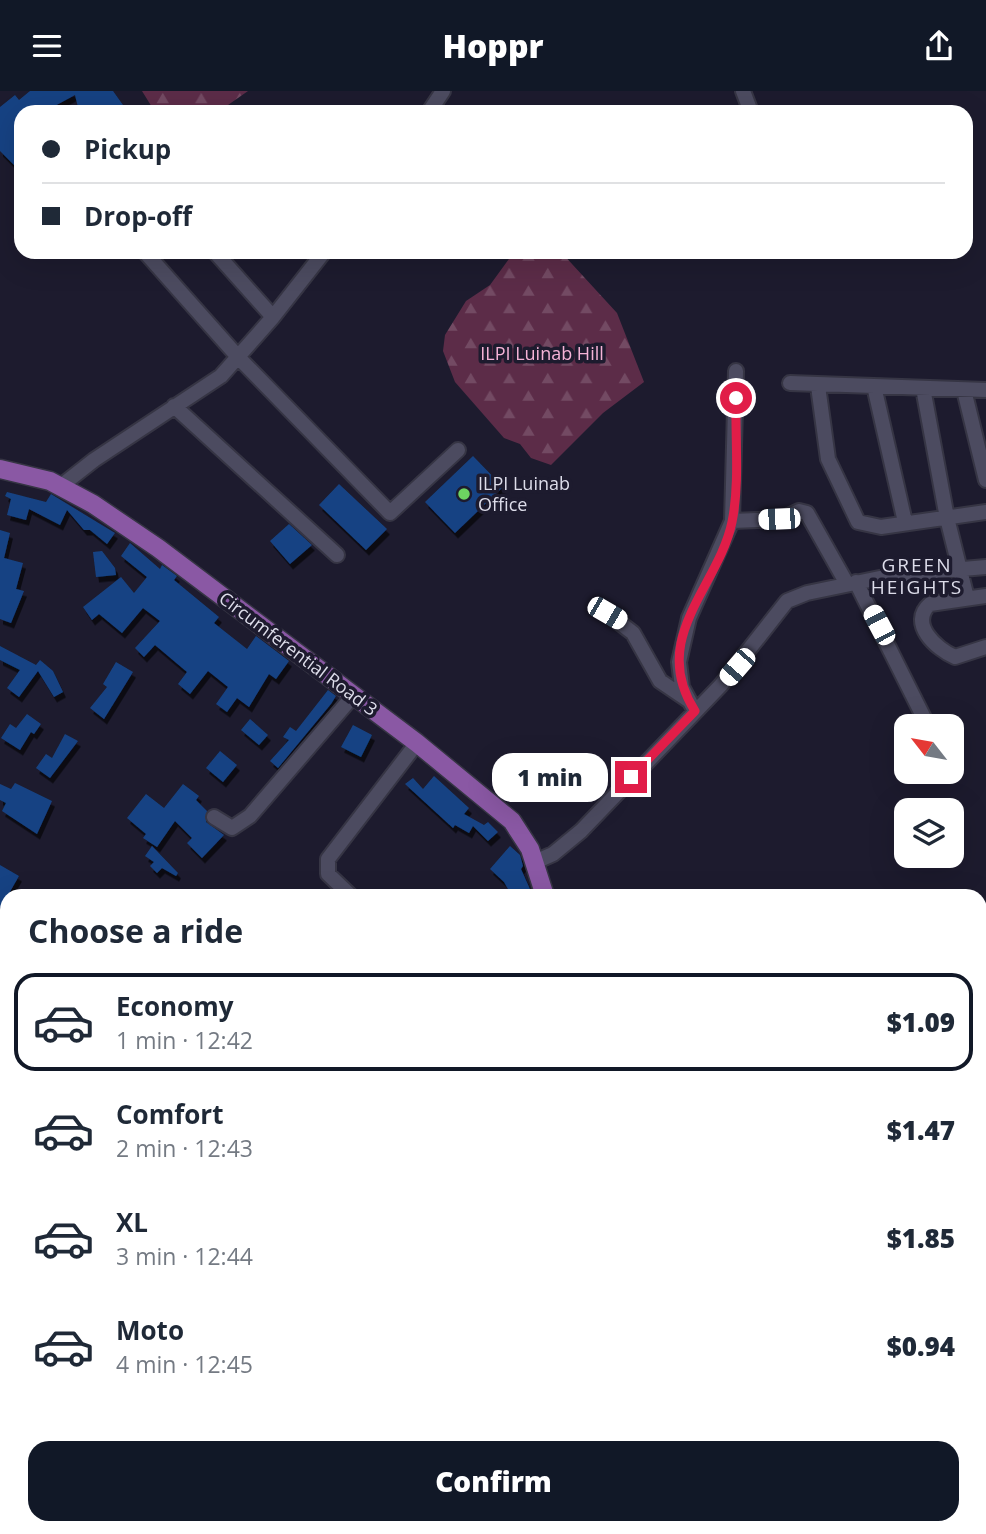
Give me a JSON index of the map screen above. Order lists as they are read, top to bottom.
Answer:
{
  "streets": {
    "main road": ["Circumferential Road 3"]
  },
  "districts": ["GREEN HEIGHTS"],
  "parks": ["ILPI Luinab Hill"],
  "places": ["ILPI Luinab Office"],
  "north": "top left",
  "page": {
    "header": "Hoppr",
    "banner": ["Pickup", "Drop-off"],
    "bubble": "1 min",
    "heading": "Choose a ride",
    "list": [
      {
        "name": "Economy",
        "note": "1 min · 12:42",
        "value": "$1.09"
      },
      {
        "name": "Comfort",
        "note": "2 min · 12:43",
        "value": "$1.47"
      },
      {
        "name": "XL",
        "note": "3 min · 12:44",
        "value": "$1.85"
      },
      {
        "name": "Moto",
        "note": "4 min · 12:45",
        "value": "$0.94"
      }
    ],
    "buttons": "Confirm"
  }
}
